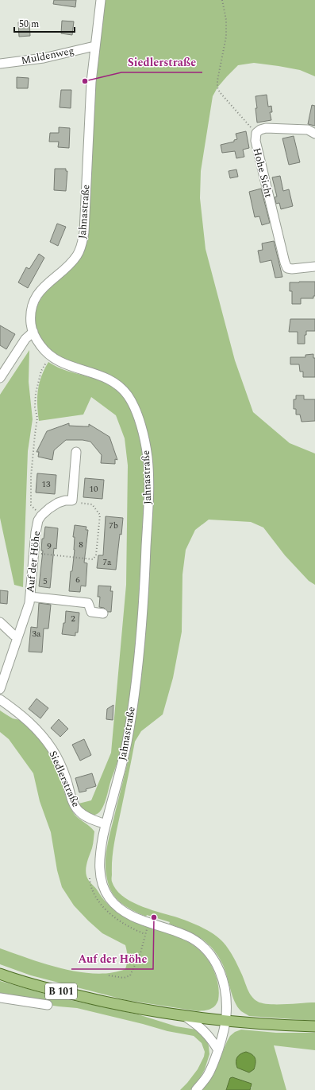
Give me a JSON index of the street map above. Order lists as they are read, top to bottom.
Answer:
{
  "streets": {
    "main road": ["B 101"],
    "street": [
      "Muldenweg",
      "Hohe Sicht",
      "Jahnastraße",
      "Auf der Höhe",
      "Siedlerstraße"
    ]
  },
  "crossings": [
    ["Muldenweg", "Jahnastraße"],
    ["Jahnastraße", "Siedlerstraße"],
    ["Jahnastraße", "B 101"]
  ],
  "places": ["Siedlerstraße", "Auf der Höhe"],
  "house_numbers": [
    "13",
    "10",
    "7b",
    "8",
    "9",
    "7a",
    "6",
    "5",
    "2",
    "3a"
  ],
  "scale_bar": "50 m"
}
